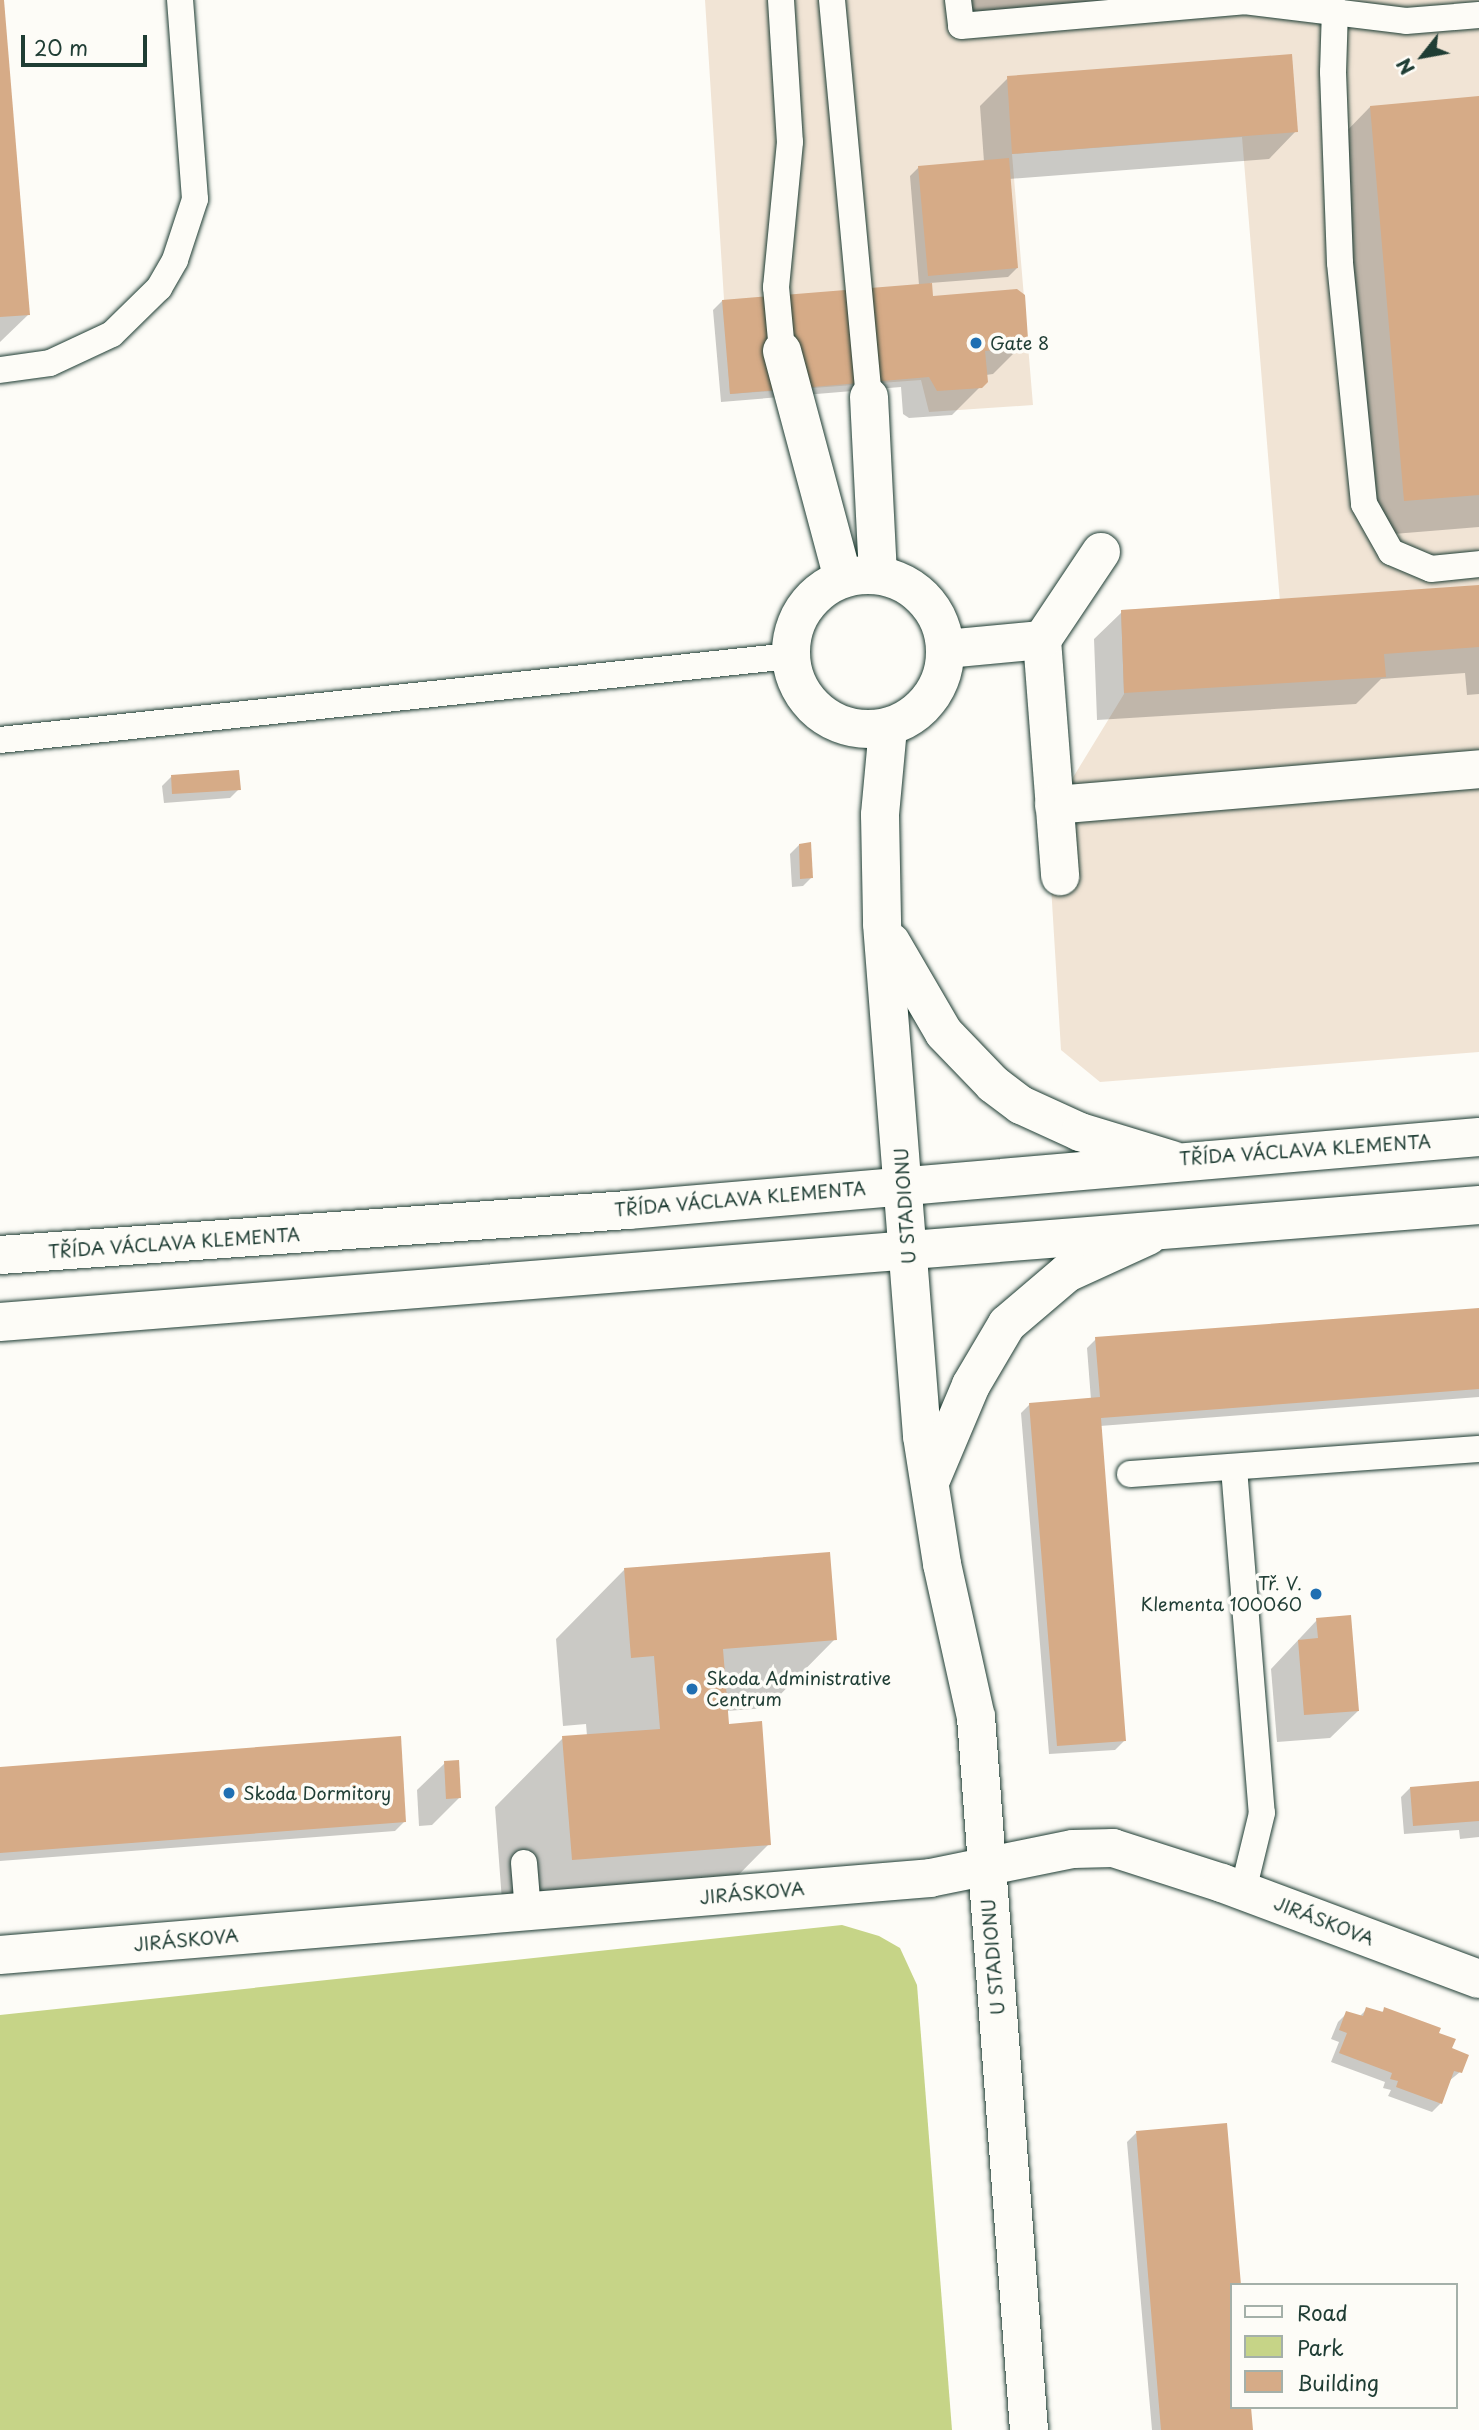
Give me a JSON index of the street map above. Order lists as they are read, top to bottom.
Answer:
{
  "streets": {
    "street": ["TŘÍDA VÁCLAVA KLEMENTA", "U STADIONU", "JIRÁSKOVA"]
  },
  "crossings": [
    ["TŘÍDA VÁCLAVA KLEMENTA", "U STADIONU"],
    ["U STADIONU", "JIRÁSKOVA"]
  ],
  "places": [
    "Gate 8",
    "Tř. V. Klementa 100060",
    "Skoda Administrative Centrum",
    "Skoda Dormitory"
  ],
  "legend": ["Road", "Park", "Building"],
  "scale_bar": "20 m",
  "north": "bottom left"
}
